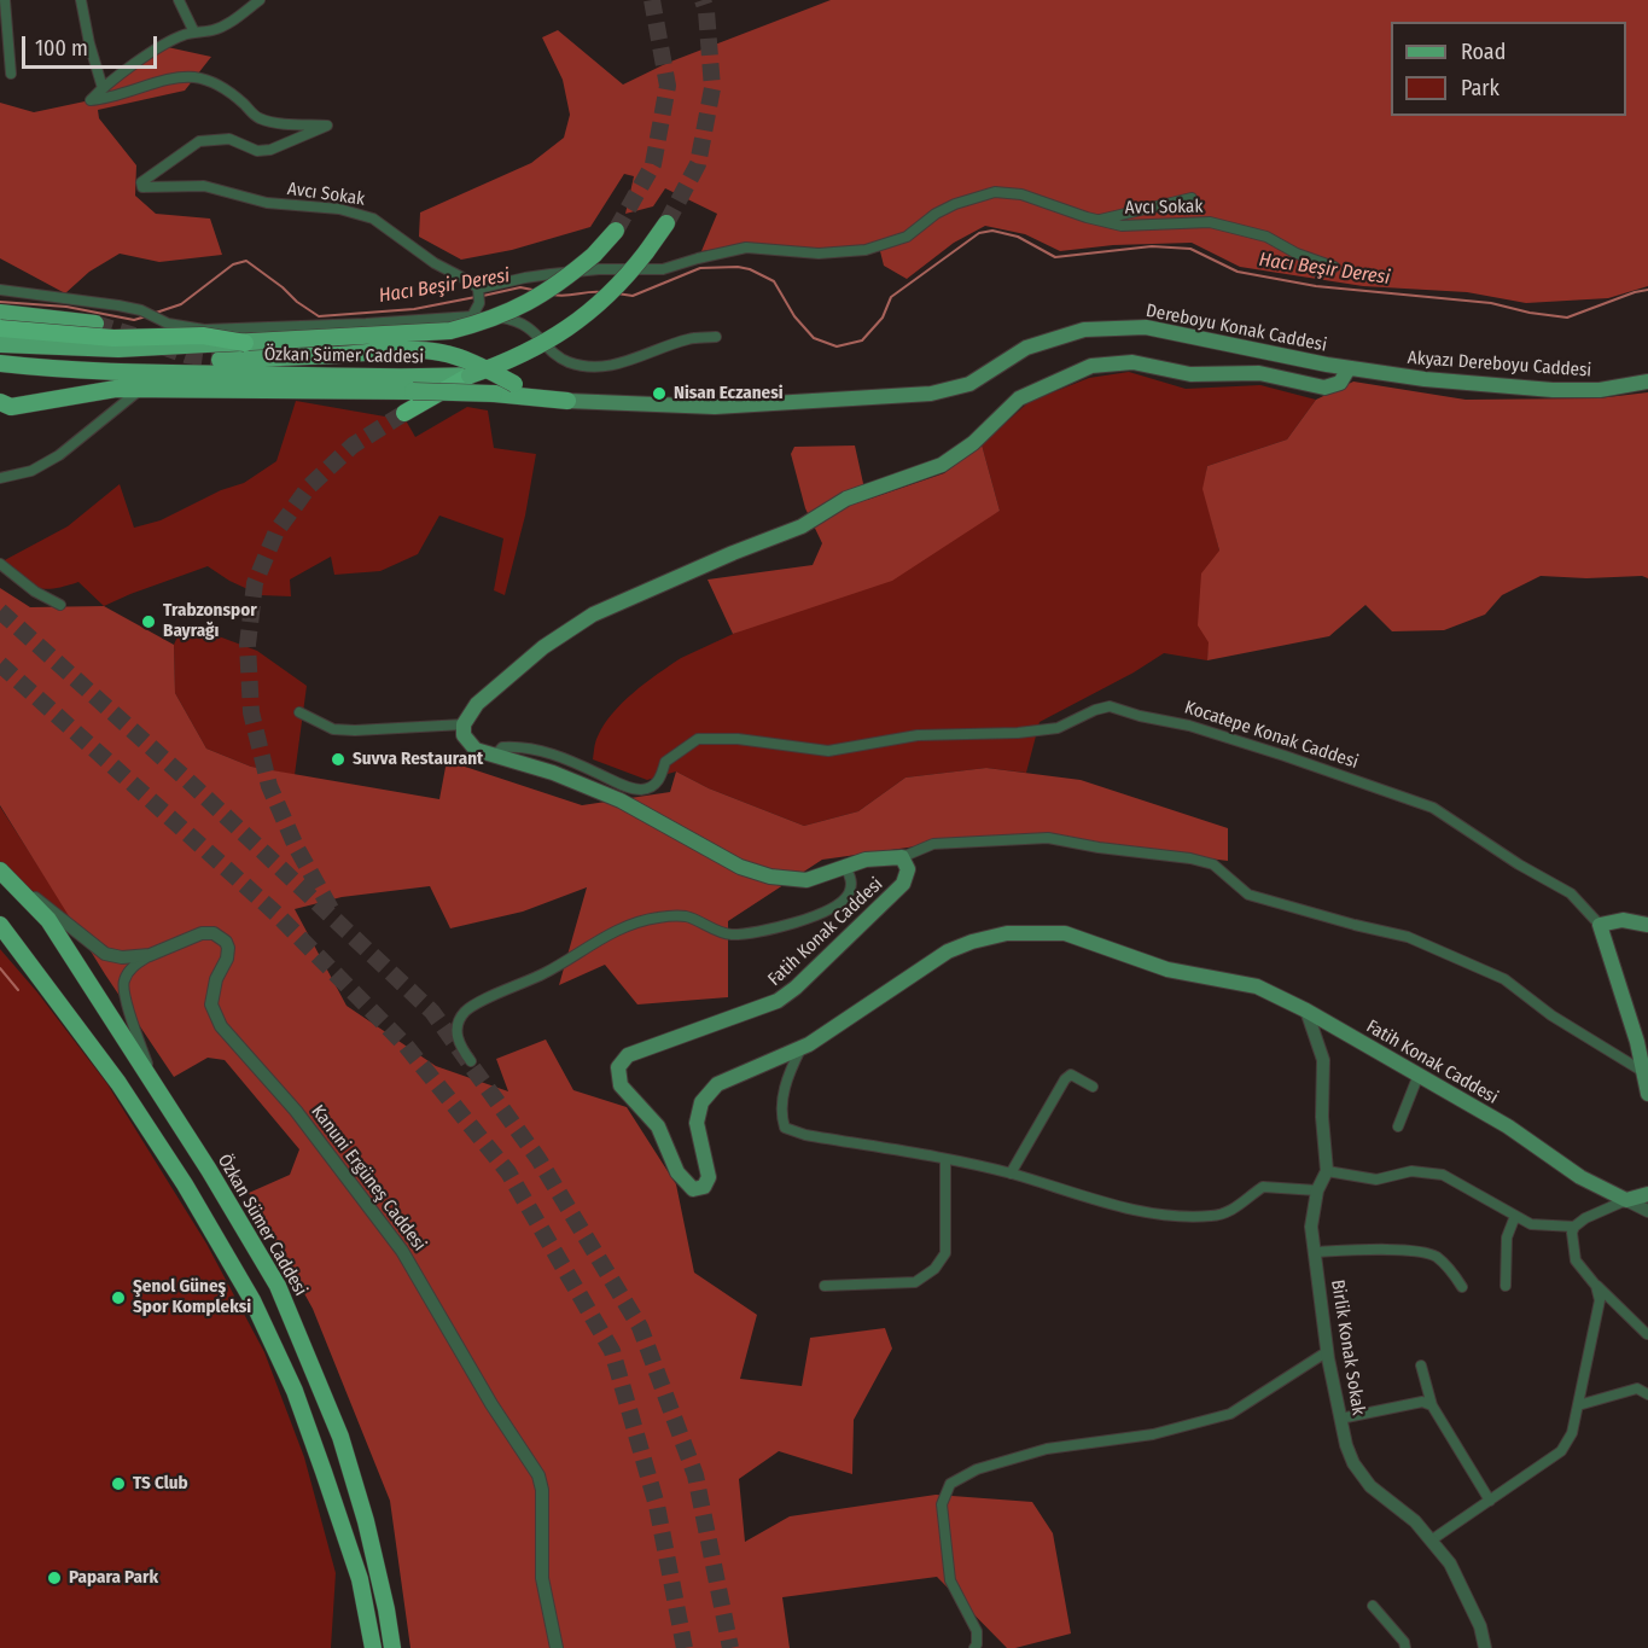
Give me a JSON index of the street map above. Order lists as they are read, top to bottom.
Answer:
{
  "streets": {
    "main road": [
      "Dereboyu Konak Caddesi",
      "Özkan Sümer Caddesi",
      "Akyazı Dereboyu Caddesi",
      "Kocatepe Konak Caddesi",
      "Fatih Konak Caddesi"
    ],
    "street": ["Avcı Sokak", "Kanuni Ergüneş Caddesi", "Birlik Konak Sokak"]
  },
  "crossings": [
    ["Dereboyu Konak Caddesi", "Akyazı Dereboyu Caddesi"],
    ["Kocatepe Konak Caddesi", "Fatih Konak Caddesi"]
  ],
  "water": ["Hacı Beşir Deresi"],
  "places": [
    "Nisan Eczanesi",
    "Trabzonspor Bayrağı",
    "Suvva Restaurant",
    "Şenol Güneş Spor Kompleksi",
    "TS Club",
    "Papara Park"
  ],
  "legend": ["Road", "Park"],
  "scale_bar": "100 m"
}
